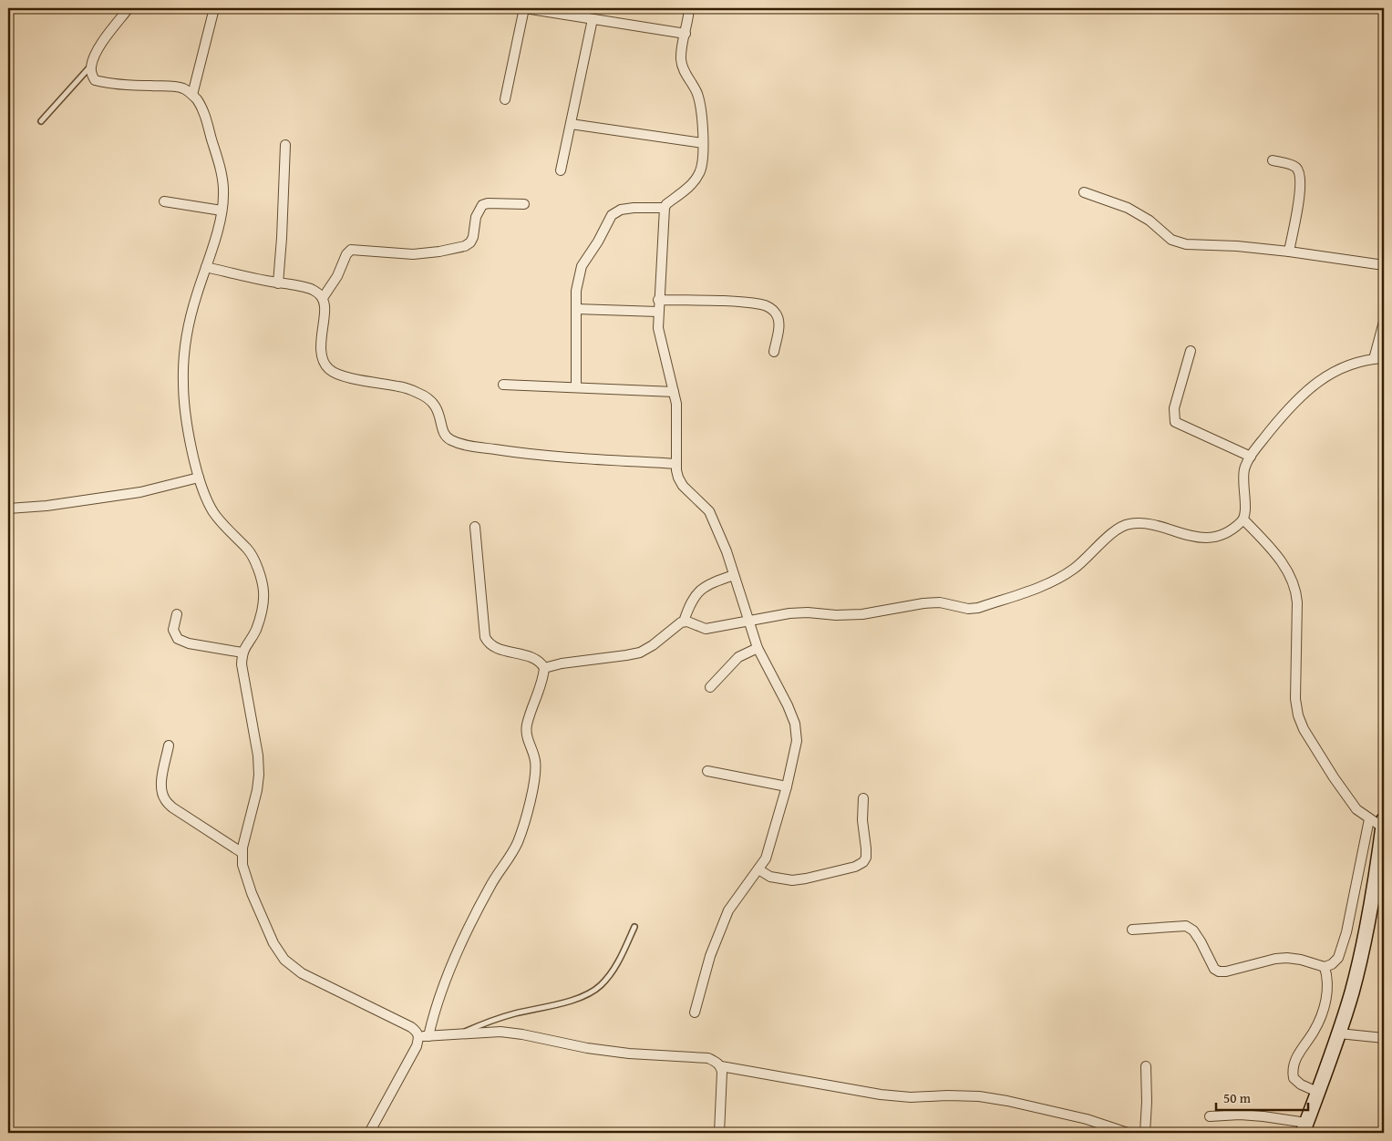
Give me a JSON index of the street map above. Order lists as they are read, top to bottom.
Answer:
{
  "scale_bar": "50 m"
}
